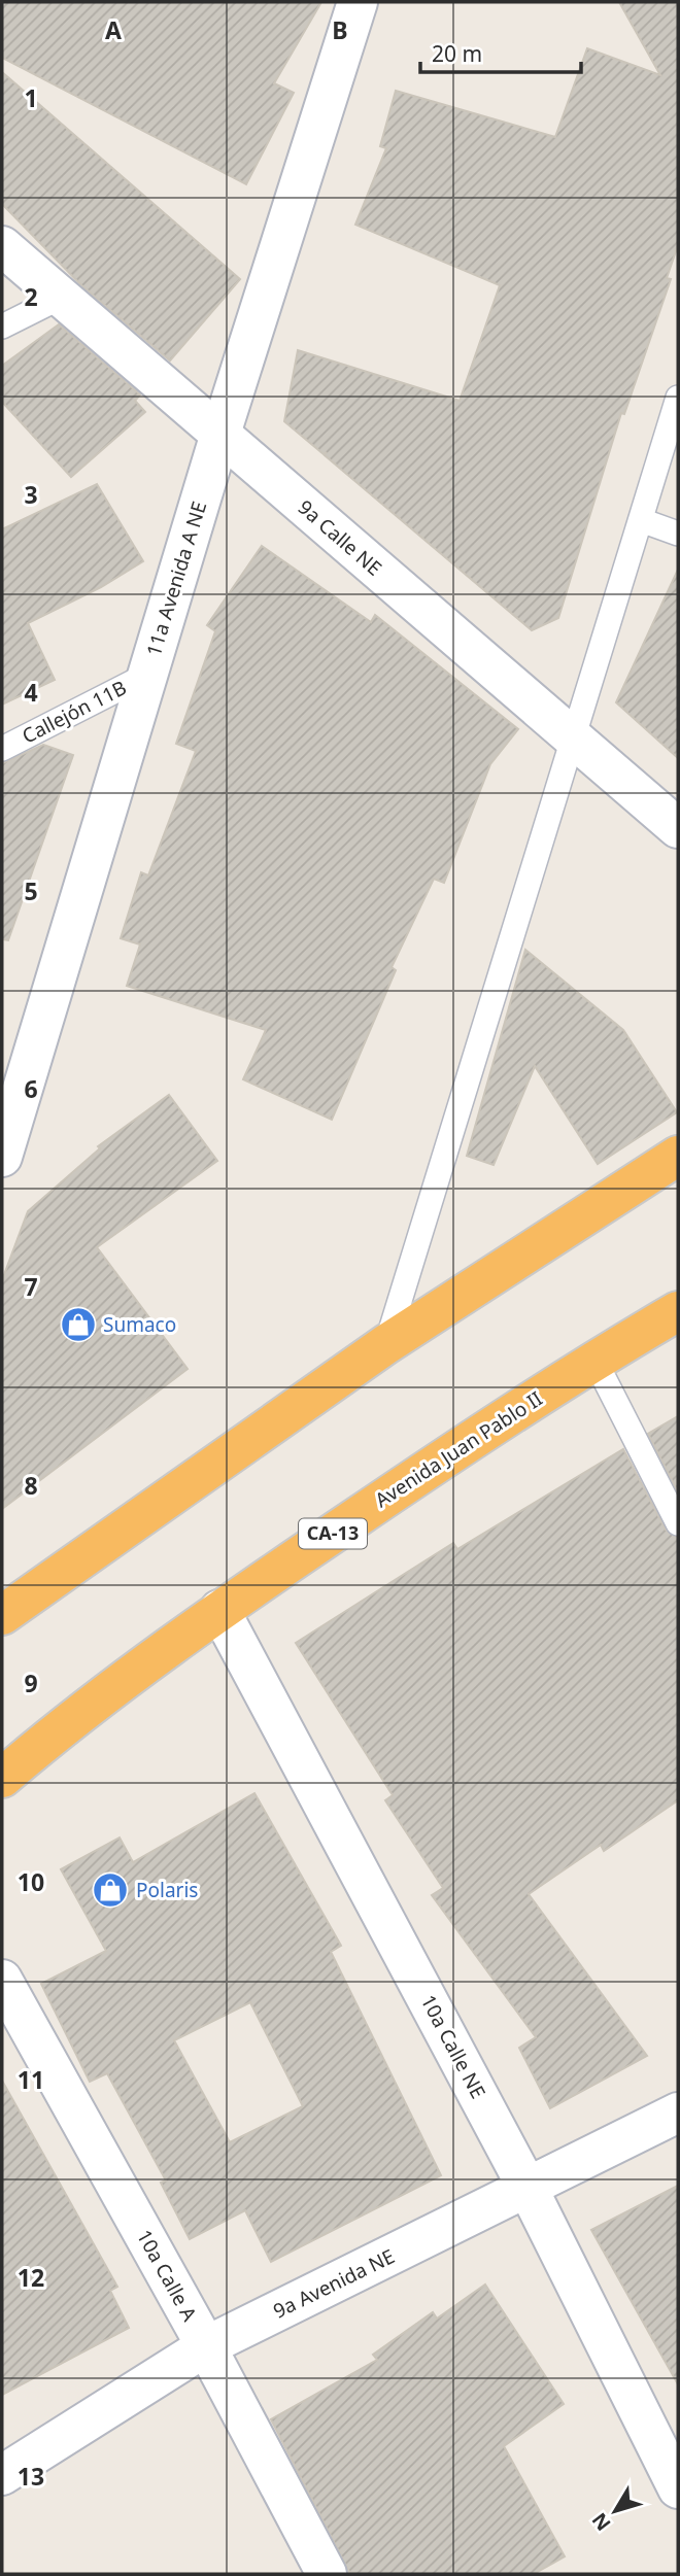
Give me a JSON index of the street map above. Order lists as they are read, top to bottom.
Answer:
{
  "streets": {
    "highway": ["Avenida Juan Pablo II", "CA-13"],
    "street": [
      "9a Calle NE",
      "11a Avenida A NE",
      "10a Calle NE",
      "10a Calle A",
      "9a Avenida NE"
    ],
    "lane": ["Callejón 11B"]
  },
  "crossings": [
    ["9a Calle NE", "11a Avenida A NE"],
    ["11a Avenida A NE", "Callejón 11B"],
    ["Avenida Juan Pablo II", "10a Calle NE"],
    ["10a Calle NE", "9a Avenida NE"],
    ["10a Calle A", "9a Avenida NE"]
  ],
  "places": {
    "shop": ["Sumaco", "Polaris"]
  },
  "scale_bar": "20 m",
  "north": "bottom left",
  "grid": {
    "columns": ["A", "B"],
    "rows": [
      "1",
      "2",
      "3",
      "4",
      "5",
      "6",
      "7",
      "8",
      "9",
      "10",
      "11",
      "12",
      "13"
    ]
  }
}
